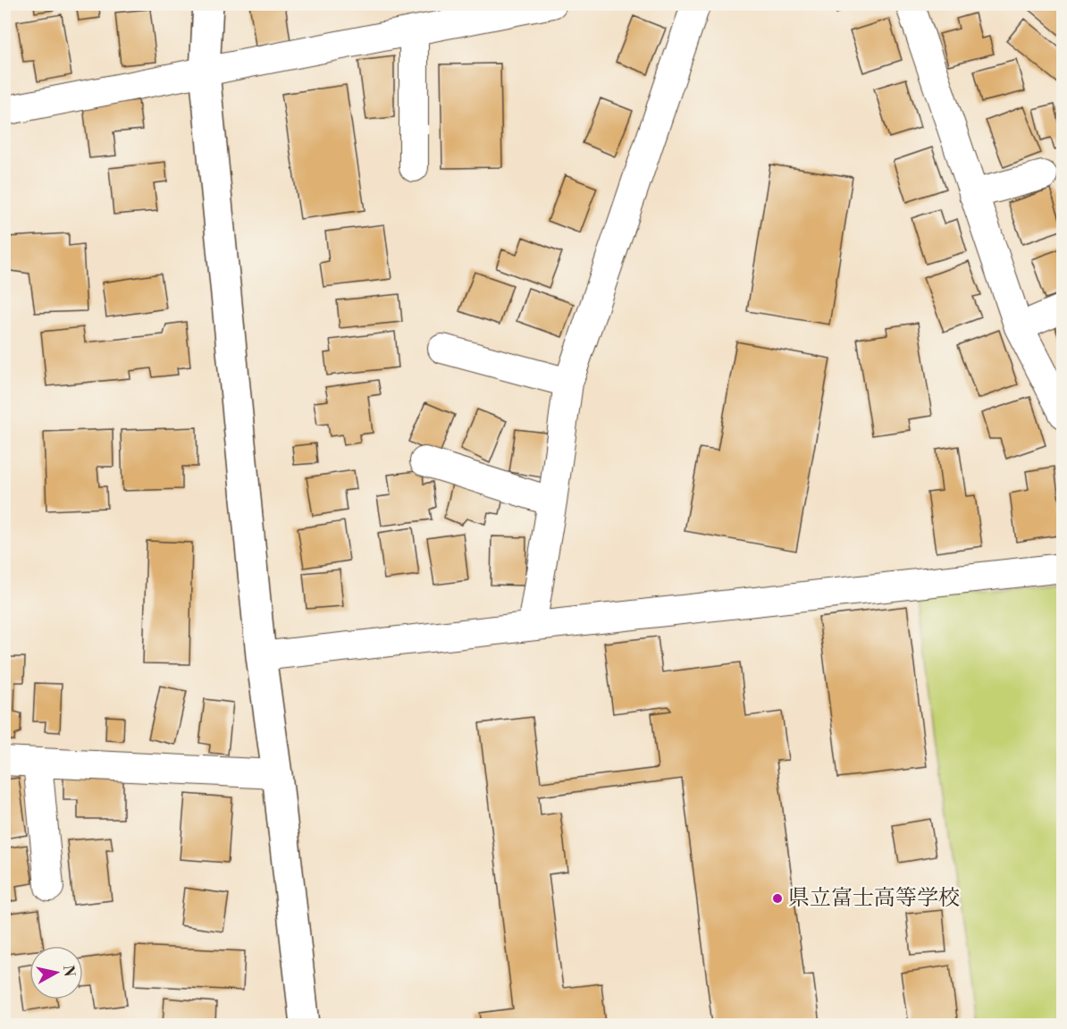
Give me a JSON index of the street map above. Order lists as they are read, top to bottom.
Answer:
{
  "places": ["県立富士高等学校"],
  "north": "right"
}
